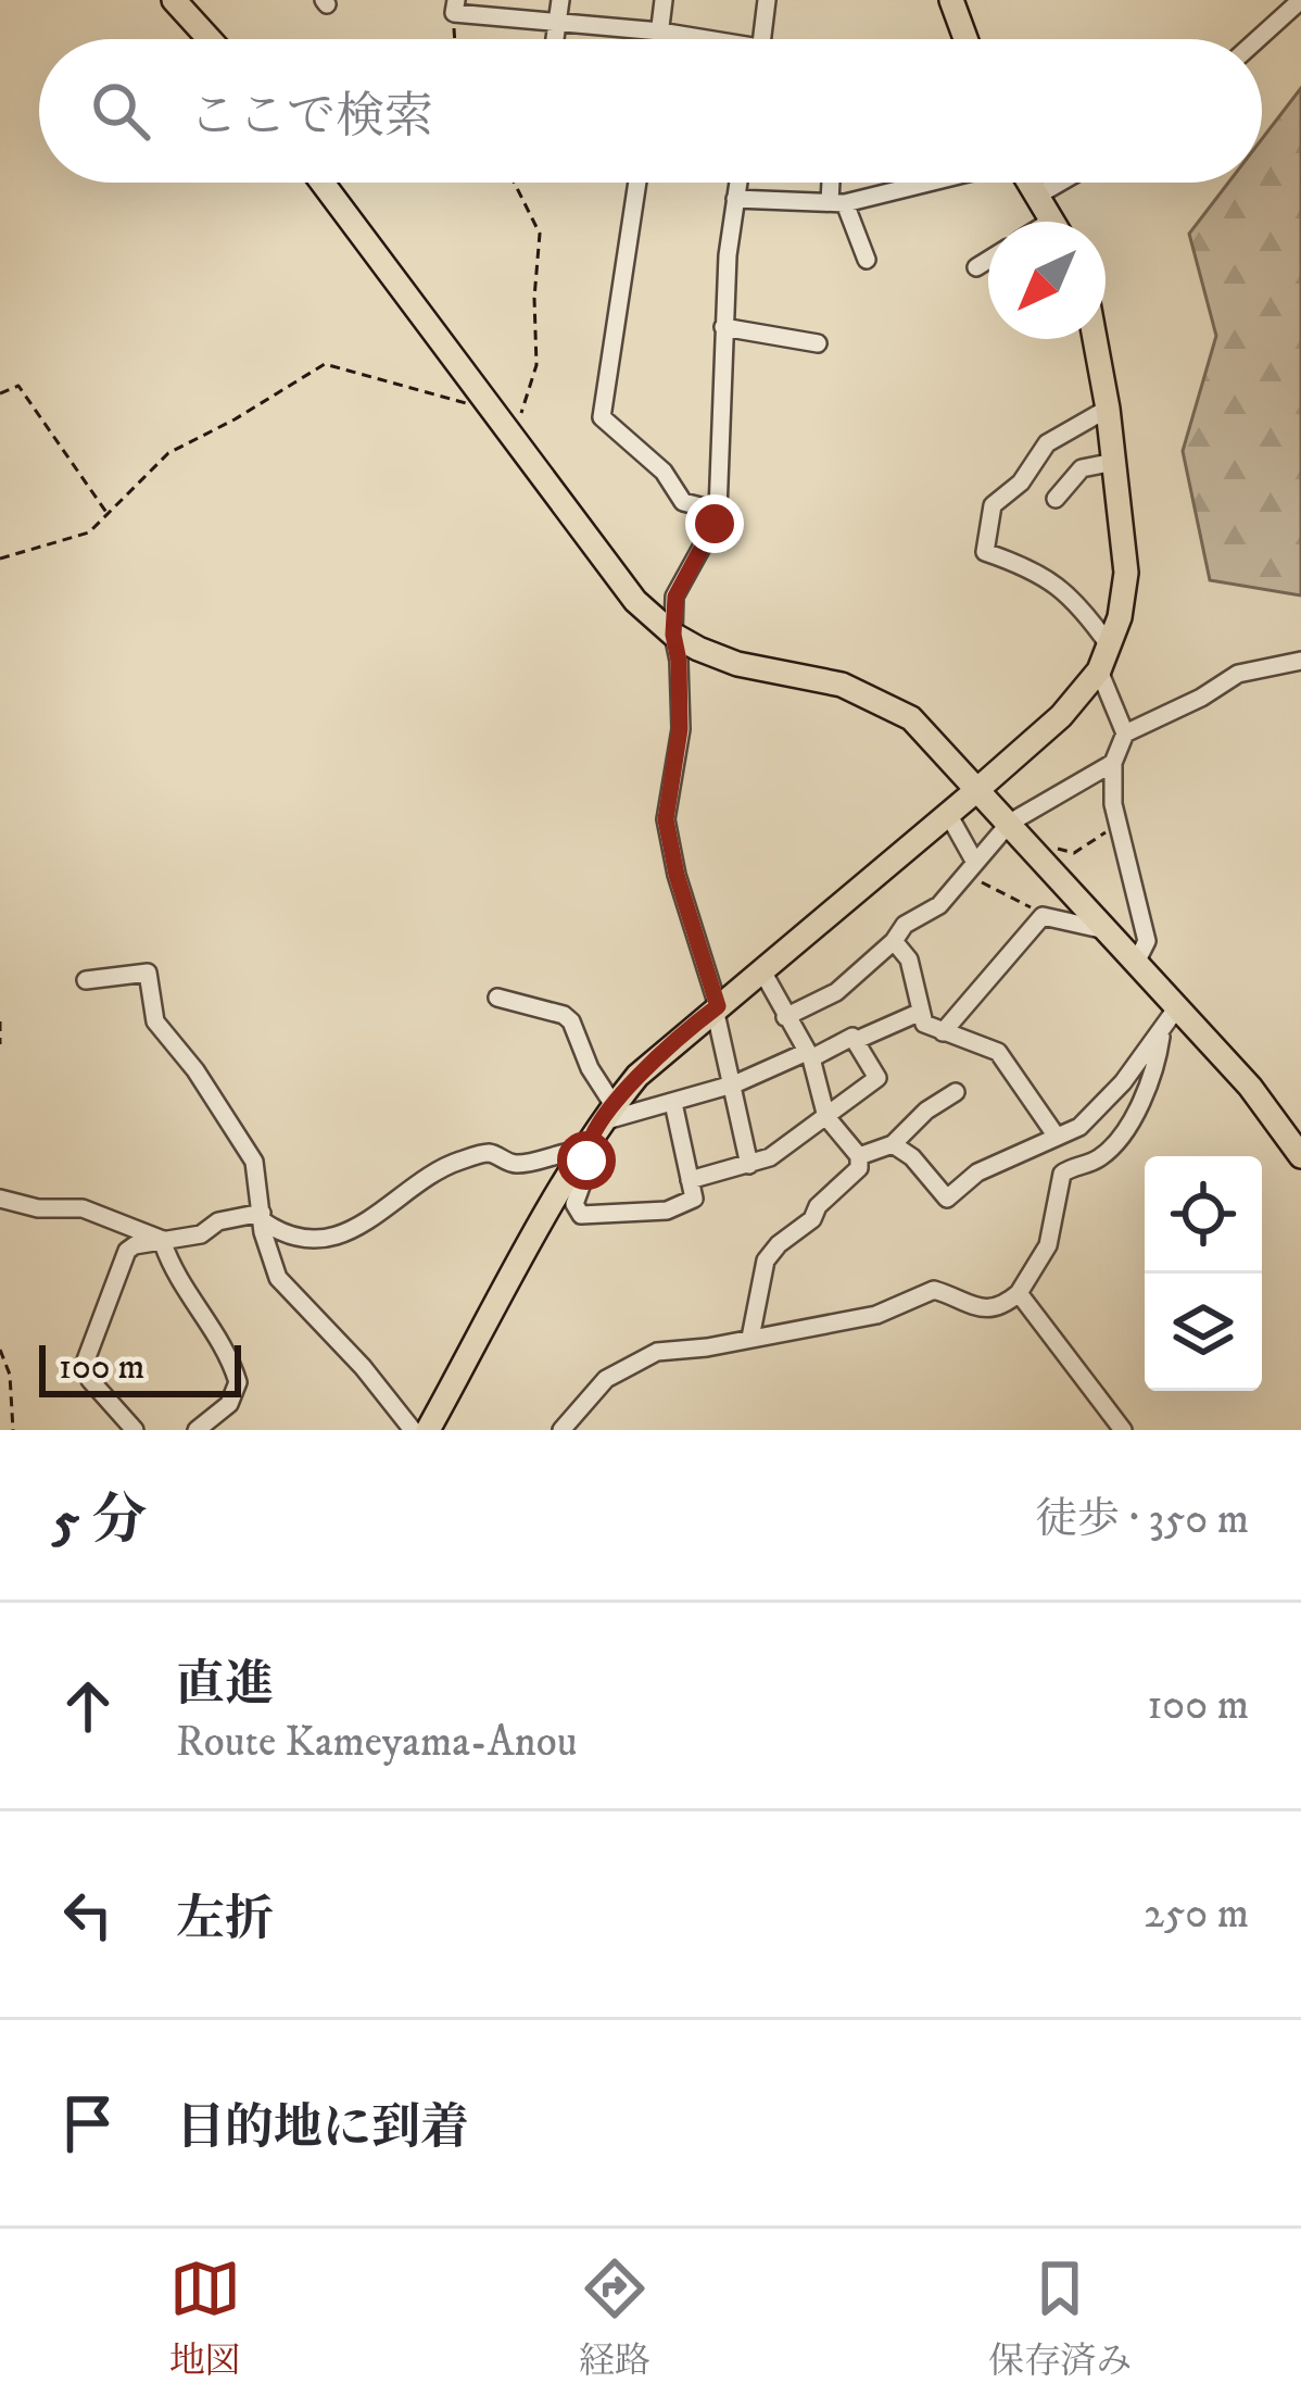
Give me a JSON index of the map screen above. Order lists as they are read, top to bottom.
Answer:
{
  "scale_bar": "100 m",
  "north": "bottom left",
  "page": {
    "search": "ここで検索",
    "scale": "100 m",
    "heading": ["5 分", "徒歩 · 350 m"],
    "list": [
      ["直進", "Route Kameyama-Anou", "100 m"],
      ["左折", "250 m"],
      "目的地に到着"
    ],
    "nav": ["地図", "経路", "保存済み"]
  }
}
